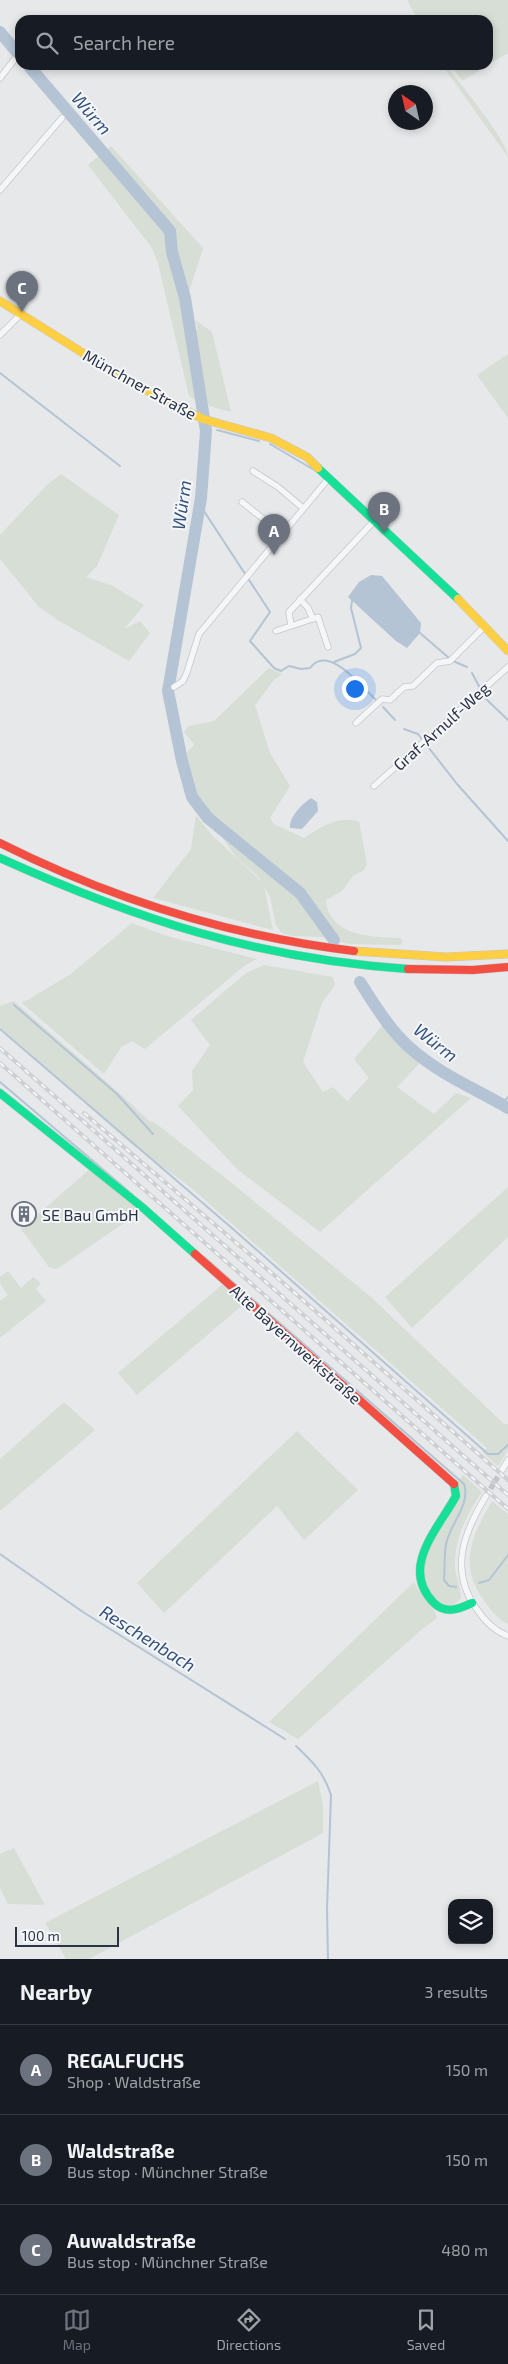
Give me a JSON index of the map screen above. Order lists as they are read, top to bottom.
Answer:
{
  "streets": {
    "main road": ["Münchner Straße", "Alte Bayernwerkstraße"],
    "street": ["Graf-Arnulf-Weg"]
  },
  "water": ["Würm", "Reschenbach"],
  "places": {
    "building": ["SE Bau GmbH"]
  },
  "scale_bar": "100 m",
  "north": "top left",
  "page": {
    "search": "Search here",
    "pins": ["C", "B", "A"],
    "scale": "100 m",
    "heading": ["Nearby", "3 results"],
    "list": [
      {
        "mark": "A",
        "name": "REGALFUCHS",
        "note": "Shop · Waldstraße",
        "value": "150 m"
      },
      {
        "mark": "B",
        "name": "Waldstraße",
        "note": "Bus stop · Münchner Straße",
        "value": "150 m"
      },
      {
        "mark": "C",
        "name": "Auwaldstraße",
        "note": "Bus stop · Münchner Straße",
        "value": "480 m"
      }
    ],
    "nav": ["Map", "Directions", "Saved"]
  }
}
